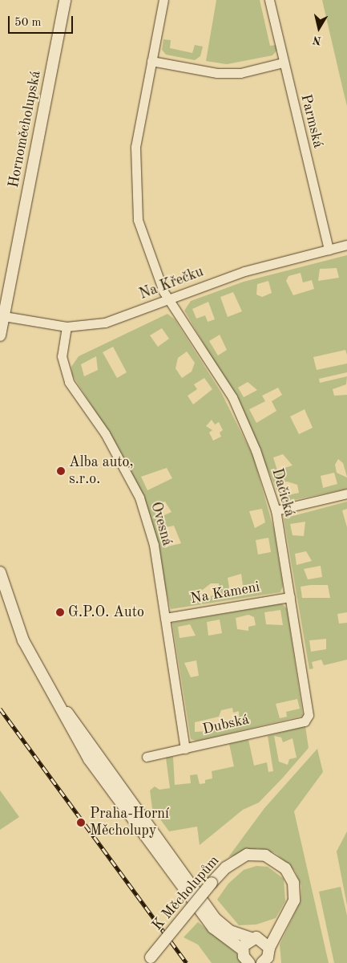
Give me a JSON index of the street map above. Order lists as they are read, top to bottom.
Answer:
{
  "streets": {
    "street": [
      "Parmská",
      "Hornoměcholupská",
      "Na Křečku",
      "Dačická",
      "Ovesná",
      "Na Kameni",
      "Dubská",
      "K Měcholupům"
    ]
  },
  "crossings": [
    ["Parmská", "Na Křečku"],
    ["Hornoměcholupská", "Na Křečku"],
    ["Na Křečku", "Dačická"],
    ["Na Křečku", "Ovesná"],
    ["Dačická", "Na Kameni"],
    ["Dačická", "Dubská"],
    ["Ovesná", "Na Kameni"],
    ["Ovesná", "Dubská"]
  ],
  "places": ["Alba auto, s.r.o.", "G.P.O. Auto", "Praha-Horní Měcholupy"],
  "scale_bar": "50 m",
  "north": "bottom"
}
